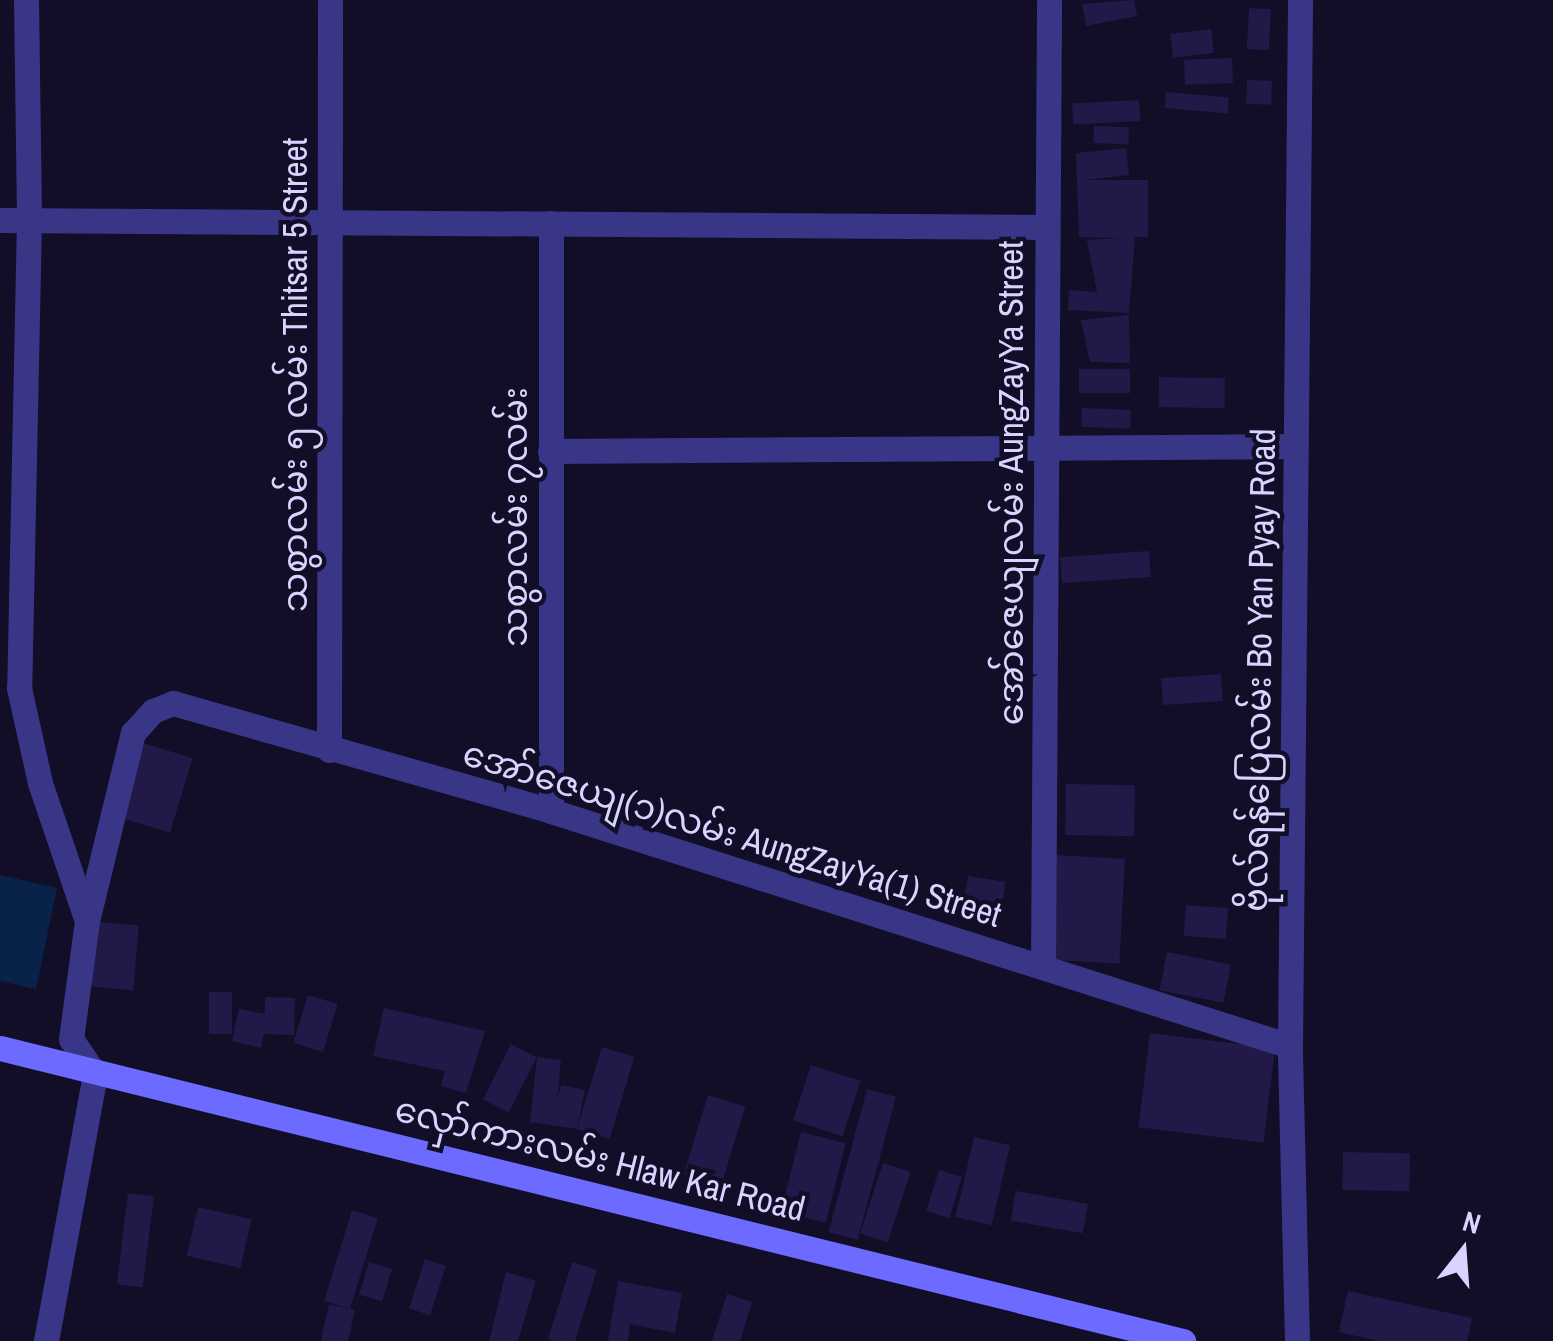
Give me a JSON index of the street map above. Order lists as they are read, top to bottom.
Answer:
{
  "streets": {
    "street": [
      "သစွာလမ်း ၅ လမ်း Thitsar 5 Street",
      "အော်ဇေယျလမ်း AungZayYa Street",
      "သစွာလမ်း ၇လမ်း",
      "ဗိုလ်ရန်ပြေလမ်း Bo Yan Pyay Road",
      "အော်ဇေယျ(၁)လမ်း AungZayYa(1) Street",
      "လှော်ကားလမ်း Hlaw Kar Road"
    ]
  },
  "crossings": [
    ["သစွာလမ်း ၅ လမ်း Thitsar 5 Street", "အော်ဇေယျ(၁)လမ်း AungZayYa(1) Street"],
    ["အော်ဇေယျလမ်း AungZayYa Street", "အော်ဇေယျ(၁)လမ်း AungZayYa(1) Street"],
    ["သစွာလမ်း ၇လမ်း", "အော်ဇေယျ(၁)လမ်း AungZayYa(1) Street"],
    ["ဗိုလ်ရန်ပြေလမ်း Bo Yan Pyay Road", "အော်ဇေယျ(၁)လမ်း AungZayYa(1) Street"]
  ],
  "north": "top"
}
